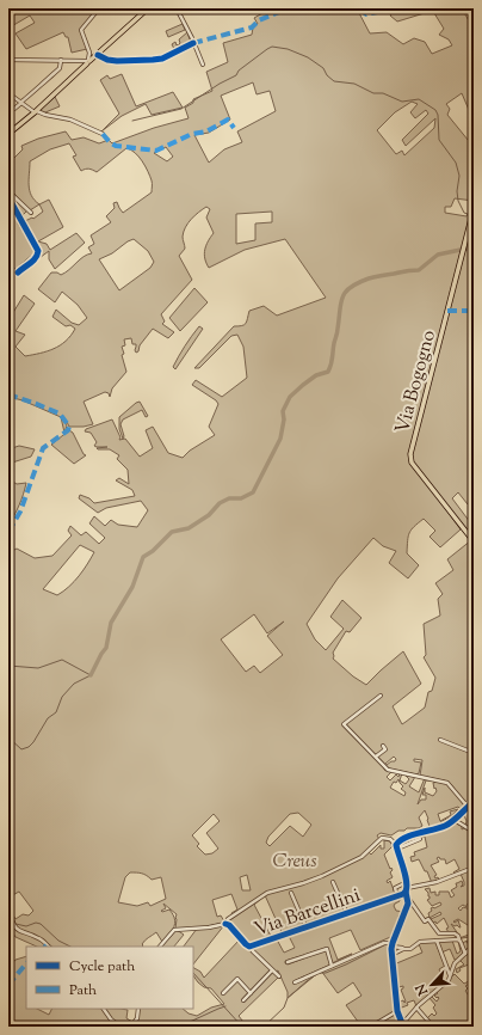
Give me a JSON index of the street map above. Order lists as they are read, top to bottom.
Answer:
{
  "streets": {
    "main road": ["Via Bogogno"],
    "street": ["Via Barcellini"]
  },
  "parks": ["Creus"],
  "legend": ["Cycle path", "Path"],
  "north": "bottom left"
}
